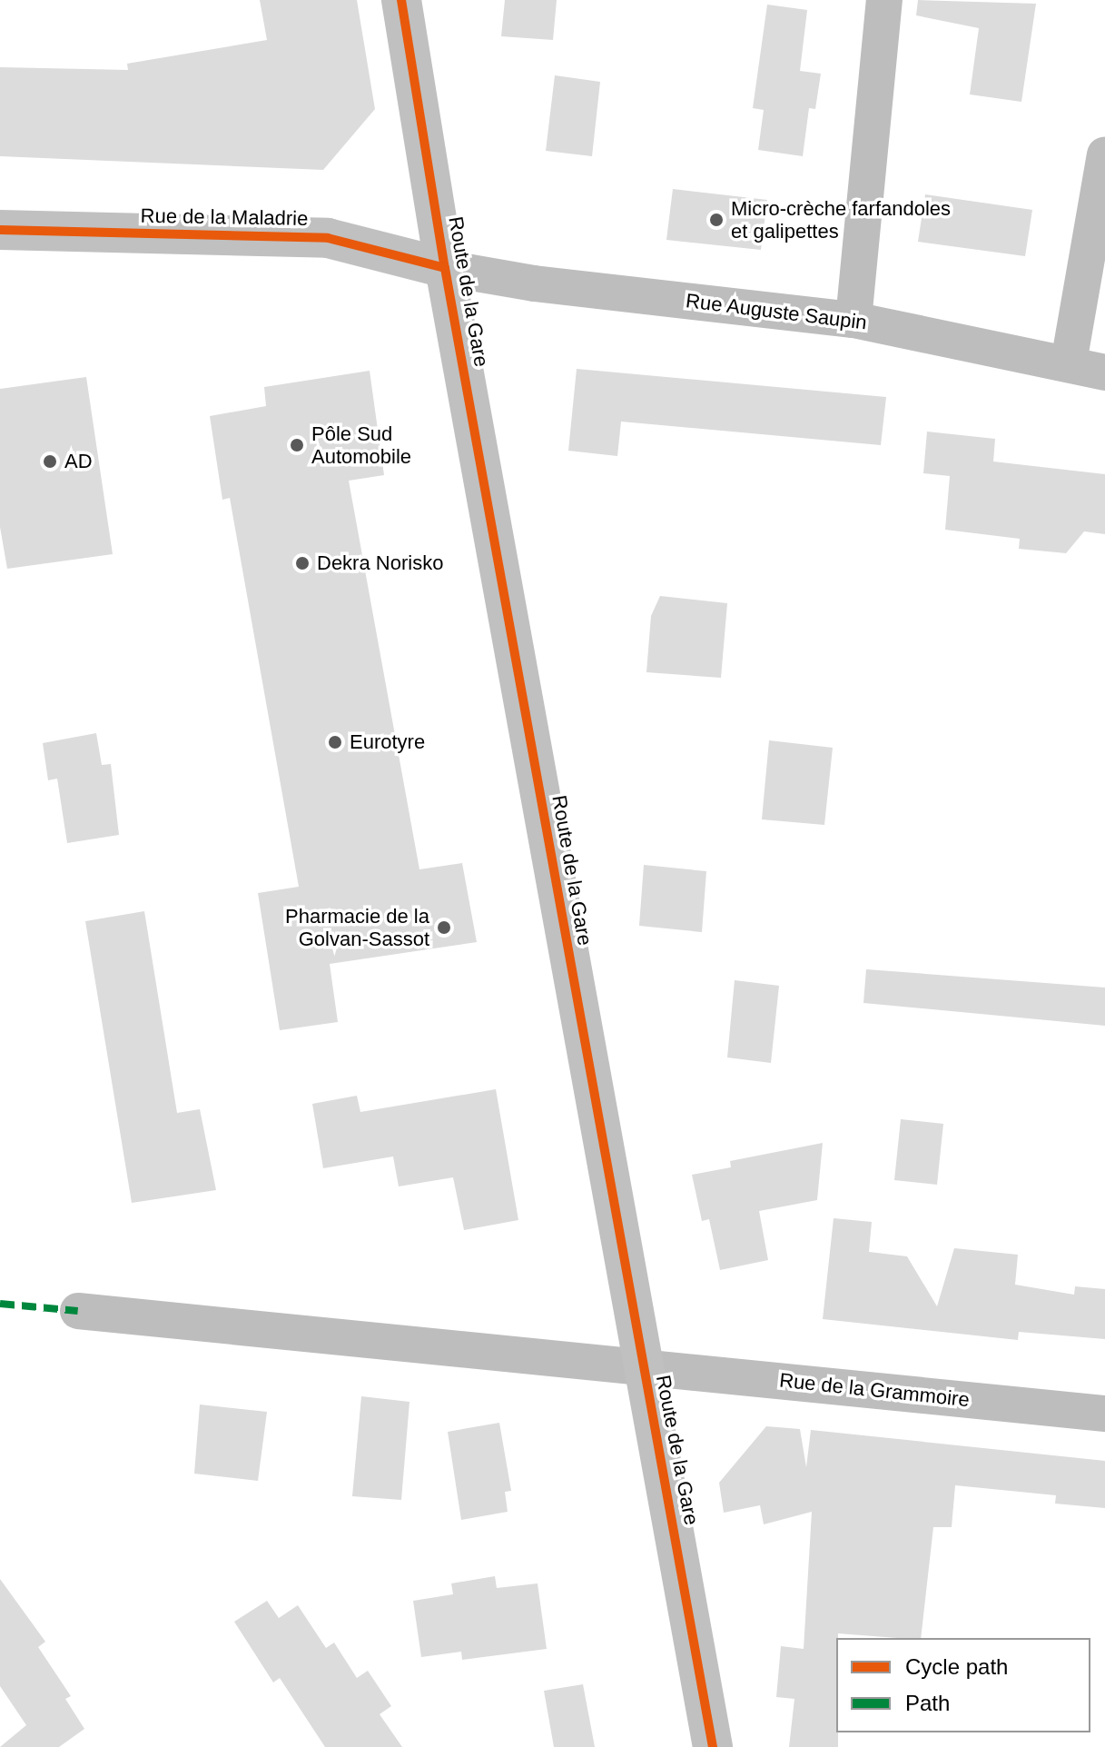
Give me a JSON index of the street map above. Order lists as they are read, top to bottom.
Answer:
{
  "streets": {
    "main road": ["Rue de la Maladrie", "Route de la Gare"],
    "street": ["Rue Auguste Saupin", "Rue de la Grammoire"]
  },
  "crossings": [
    ["Rue de la Maladrie", "Route de la Gare"],
    ["Rue de la Maladrie", "Rue Auguste Saupin"],
    ["Route de la Gare", "Rue Auguste Saupin"],
    ["Route de la Gare", "Rue de la Grammoire"]
  ],
  "places": [
    "Micro-crèche farfandoles et galipettes",
    "Pôle Sud Automobile",
    "AD",
    "Dekra Norisko",
    "Eurotyre",
    "Pharmacie de la Golvan-Sassot"
  ],
  "legend": ["Cycle path", "Path"]
}
